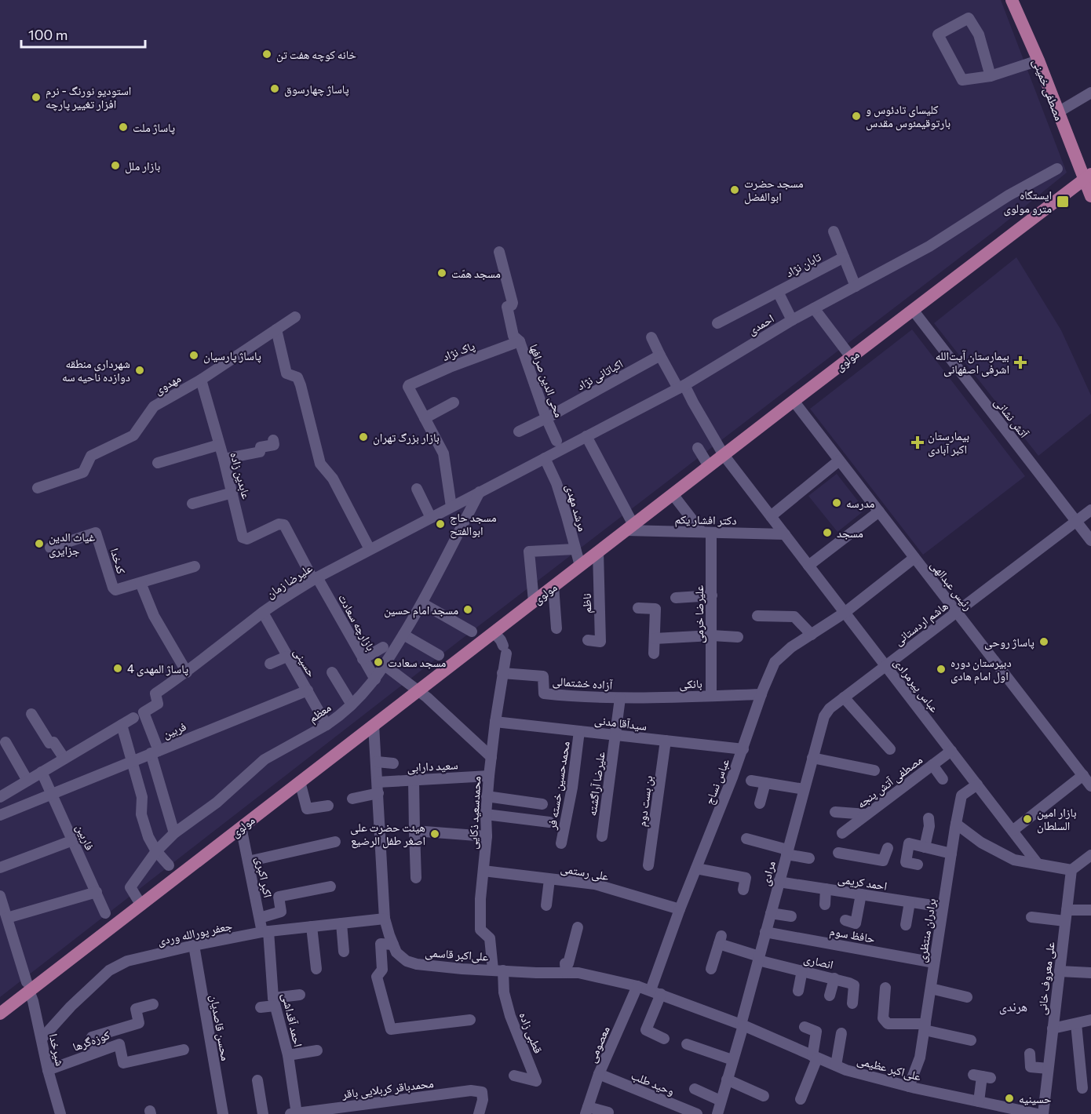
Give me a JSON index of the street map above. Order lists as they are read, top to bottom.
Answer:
{
  "streets": {
    "main road": ["مصطفی خمینی", "مولوی"],
    "street": [
      "تابان نژاد",
      "احمدی",
      "پاک نژاد",
      "اکباتانی نژاد",
      "محی الدین صرافها",
      "مهدوی",
      "آتش نشانی",
      "عابدین زاده",
      "مرشد مهدی",
      "دکتر افشار یکم",
      "کدخدا",
      "علیرضا زمان",
      "رئیس عبدالهی",
      "ناظم",
      "علیرضا خرمی",
      "بازارچه سعادت",
      "هاشم اردستانی",
      "حسینی",
      "آزاده خشتمالی",
      "بانکی",
      "عباس پیرمرادی",
      "معظم",
      "سیدآقا مدنی",
      "فربین",
      "سعید دارابی",
      "عباس نساج",
      "مصطفی آتش پنجه",
      "علیرضا آراگشته",
      "محمدحسین خسته فر",
      "بن بست دوم",
      "محمدسعید ذکایی",
      "فاربین",
      "علی رستمی",
      "مرادی",
      "اکبر اکبری",
      "احمد کریمی",
      "برادران منتظری",
      "جعفر پورالله وردی",
      "حافظ سوم",
      "علی‌اکبر قاسمی",
      "انصاری",
      "علی معروف خانی",
      "احمد آقداشی",
      "محسن قاصدیان",
      "قطبی زاده",
      "کوزه‌گرها",
      "معصومی",
      "شیرخدا",
      "علی‌اکبر عظیمی",
      "وحید طلب",
      "محمدباقر کربلایی باقر"
    ]
  },
  "crossings": [
    ["مصطفی خمینی", "مولوی"],
    ["تابان نژاد", "احمدی"],
    ["احمدی", "مرشد مهدی"],
    ["احمدی", "علیرضا زمان"],
    ["احمدی", "عباس پیرمرادی"],
    ["احمدی", "معظم"],
    ["پاک نژاد", "محی الدین صرافها"],
    ["مولوی", "آتش نشانی"],
    ["مولوی", "مرشد مهدی"],
    ["مولوی", "دکتر افشار یکم"],
    ["مولوی", "رئیس عبدالهی"],
    ["مولوی", "ناظم"],
    ["مولوی", "عباس پیرمرادی"],
    ["مولوی", "معظم"],
    ["مولوی", "محمدسعید ذکایی"],
    ["مولوی", "اکبر اکبری"],
    ["مولوی", "علی‌اکبر قاسمی"],
    ["مولوی", "شیرخدا"],
    ["اکباتانی نژاد", "محی الدین صرافها"],
    ["مهدوی", "عابدین زاده"],
    ["آتش نشانی", "هاشم اردستانی"],
    ["عابدین زاده", "بازارچه سعادت"],
    ["دکتر افشار یکم", "علیرضا خرمی"],
    ["دکتر افشار یکم", "عباس پیرمرادی"],
    ["علیرضا زمان", "بازارچه سعادت"],
    ["علیرضا زمان", "حسینی"],
    ["علیرضا زمان", "معظم"],
    ["علیرضا زمان", "فربین"],
    ["رئیس عبدالهی", "هاشم اردستانی"],
    ["رئیس عبدالهی", "عباس نساج"],
    ["علیرضا خرمی", "بانکی"],
    ["بازارچه سعادت", "معظم"],
    ["هاشم اردستانی", "عباس پیرمرادی"],
    ["هاشم اردستانی", "مرادی"],
    ["حسینی", "معظم"],
    ["حسینی", "فربین"],
    ["آزاده خشتمالی", "بانکی"],
    ["آزاده خشتمالی", "علیرضا آراگشته"],
    ["آزاده خشتمالی", "محمدسعید ذکایی"],
    ["بانکی", "عباس نساج"],
    ["بانکی", "علیرضا آراگشته"],
    ["عباس پیرمرادی", "عباس نساج"],
    ["عباس پیرمرادی", "مصطفی آتش پنجه"],
    ["عباس پیرمرادی", "برادران منتظری"],
    ["سیدآقا مدنی", "عباس نساج"],
    ["سیدآقا مدنی", "علیرضا آراگشته"],
    ["سیدآقا مدنی", "محمدحسین خسته فر"],
    ["سیدآقا مدنی", "بن بست دوم"],
    ["سیدآقا مدنی", "محمدسعید ذکایی"],
    ["فربین", "فاربین"],
    ["سعید دارابی", "محمدسعید ذکایی"],
    ["سعید دارابی", "علی‌اکبر قاسمی"],
    ["عباس نساج", "علی رستمی"],
    ["عباس نساج", "علی‌اکبر قاسمی"],
    ["محمدسعید ذکایی", "علی رستمی"],
    ["محمدسعید ذکایی", "علی‌اکبر قاسمی"],
    ["محمدسعید ذکایی", "قطبی زاده"],
    ["مرادی", "احمد کریمی"],
    ["مرادی", "حافظ سوم"],
    ["مرادی", "علی‌اکبر قاسمی"],
    ["مرادی", "انصاری"],
    ["مرادی", "علی‌اکبر عظیمی"],
    ["اکبر اکبری", "جعفر پورالله وردی"],
    ["اکبر اکبری", "احمد آقداشی"],
    ["احمد کریمی", "برادران منتظری"],
    ["برادران منتظری", "حافظ سوم"],
    ["برادران منتظری", "علی‌اکبر عظیمی"],
    ["جعفر پورالله وردی", "علی‌اکبر قاسمی"],
    ["جعفر پورالله وردی", "احمد آقداشی"],
    ["جعفر پورالله وردی", "محسن قاصدیان"],
    ["جعفر پورالله وردی", "شیرخدا"],
    ["علی‌اکبر قاسمی", "قطبی زاده"],
    ["علی‌اکبر قاسمی", "معصومی"],
    ["علی‌اکبر قاسمی", "علی‌اکبر عظیمی"],
    ["احمد آقداشی", "محمدباقر کربلایی باقر"],
    ["کوزه‌گرها", "شیرخدا"],
    ["معصومی", "وحید طلب"]
  ],
  "districts": ["هرندی"],
  "places": {
    "other": [
      "خانه کوچه هفت تن",
      "پاساژ چهارسوق",
      "استودیو نورنگ - نرم افزار تغییر پارچه",
      "کلیسای تادئوس و بارتوقیمئوس مقدس",
      "پاساژ ملت",
      "بازار ملل",
      "مسجد حضرت ابوالفضل",
      "مسجد همّت",
      "پاساژ پارسیان",
      "شهرداری منطقه دوازده ناحیه سه",
      "بازار بزرگ تهران",
      "مدرسه",
      "مسجد حاج ابوالفتح",
      "مسجد",
      "غیاث الدین جزایری",
      "مسجد امام حسین",
      "پاساژ روحی",
      "مسجد سعادت",
      "پاساژ المهدی 4",
      "دبیرستان دوره اول امام هادی",
      "بازار امین السلطان",
      "هیئت حضرت علی اصغر طفل الرضیع",
      "حسینیه"
    ],
    "transit": ["ایستگاه مترو مولوی"],
    "health": ["بیمارستان آیت‌الله اشرفی اصفهانی", "بیمارستان اکبر آبادی"]
  },
  "scale_bar": "100 m"
}
